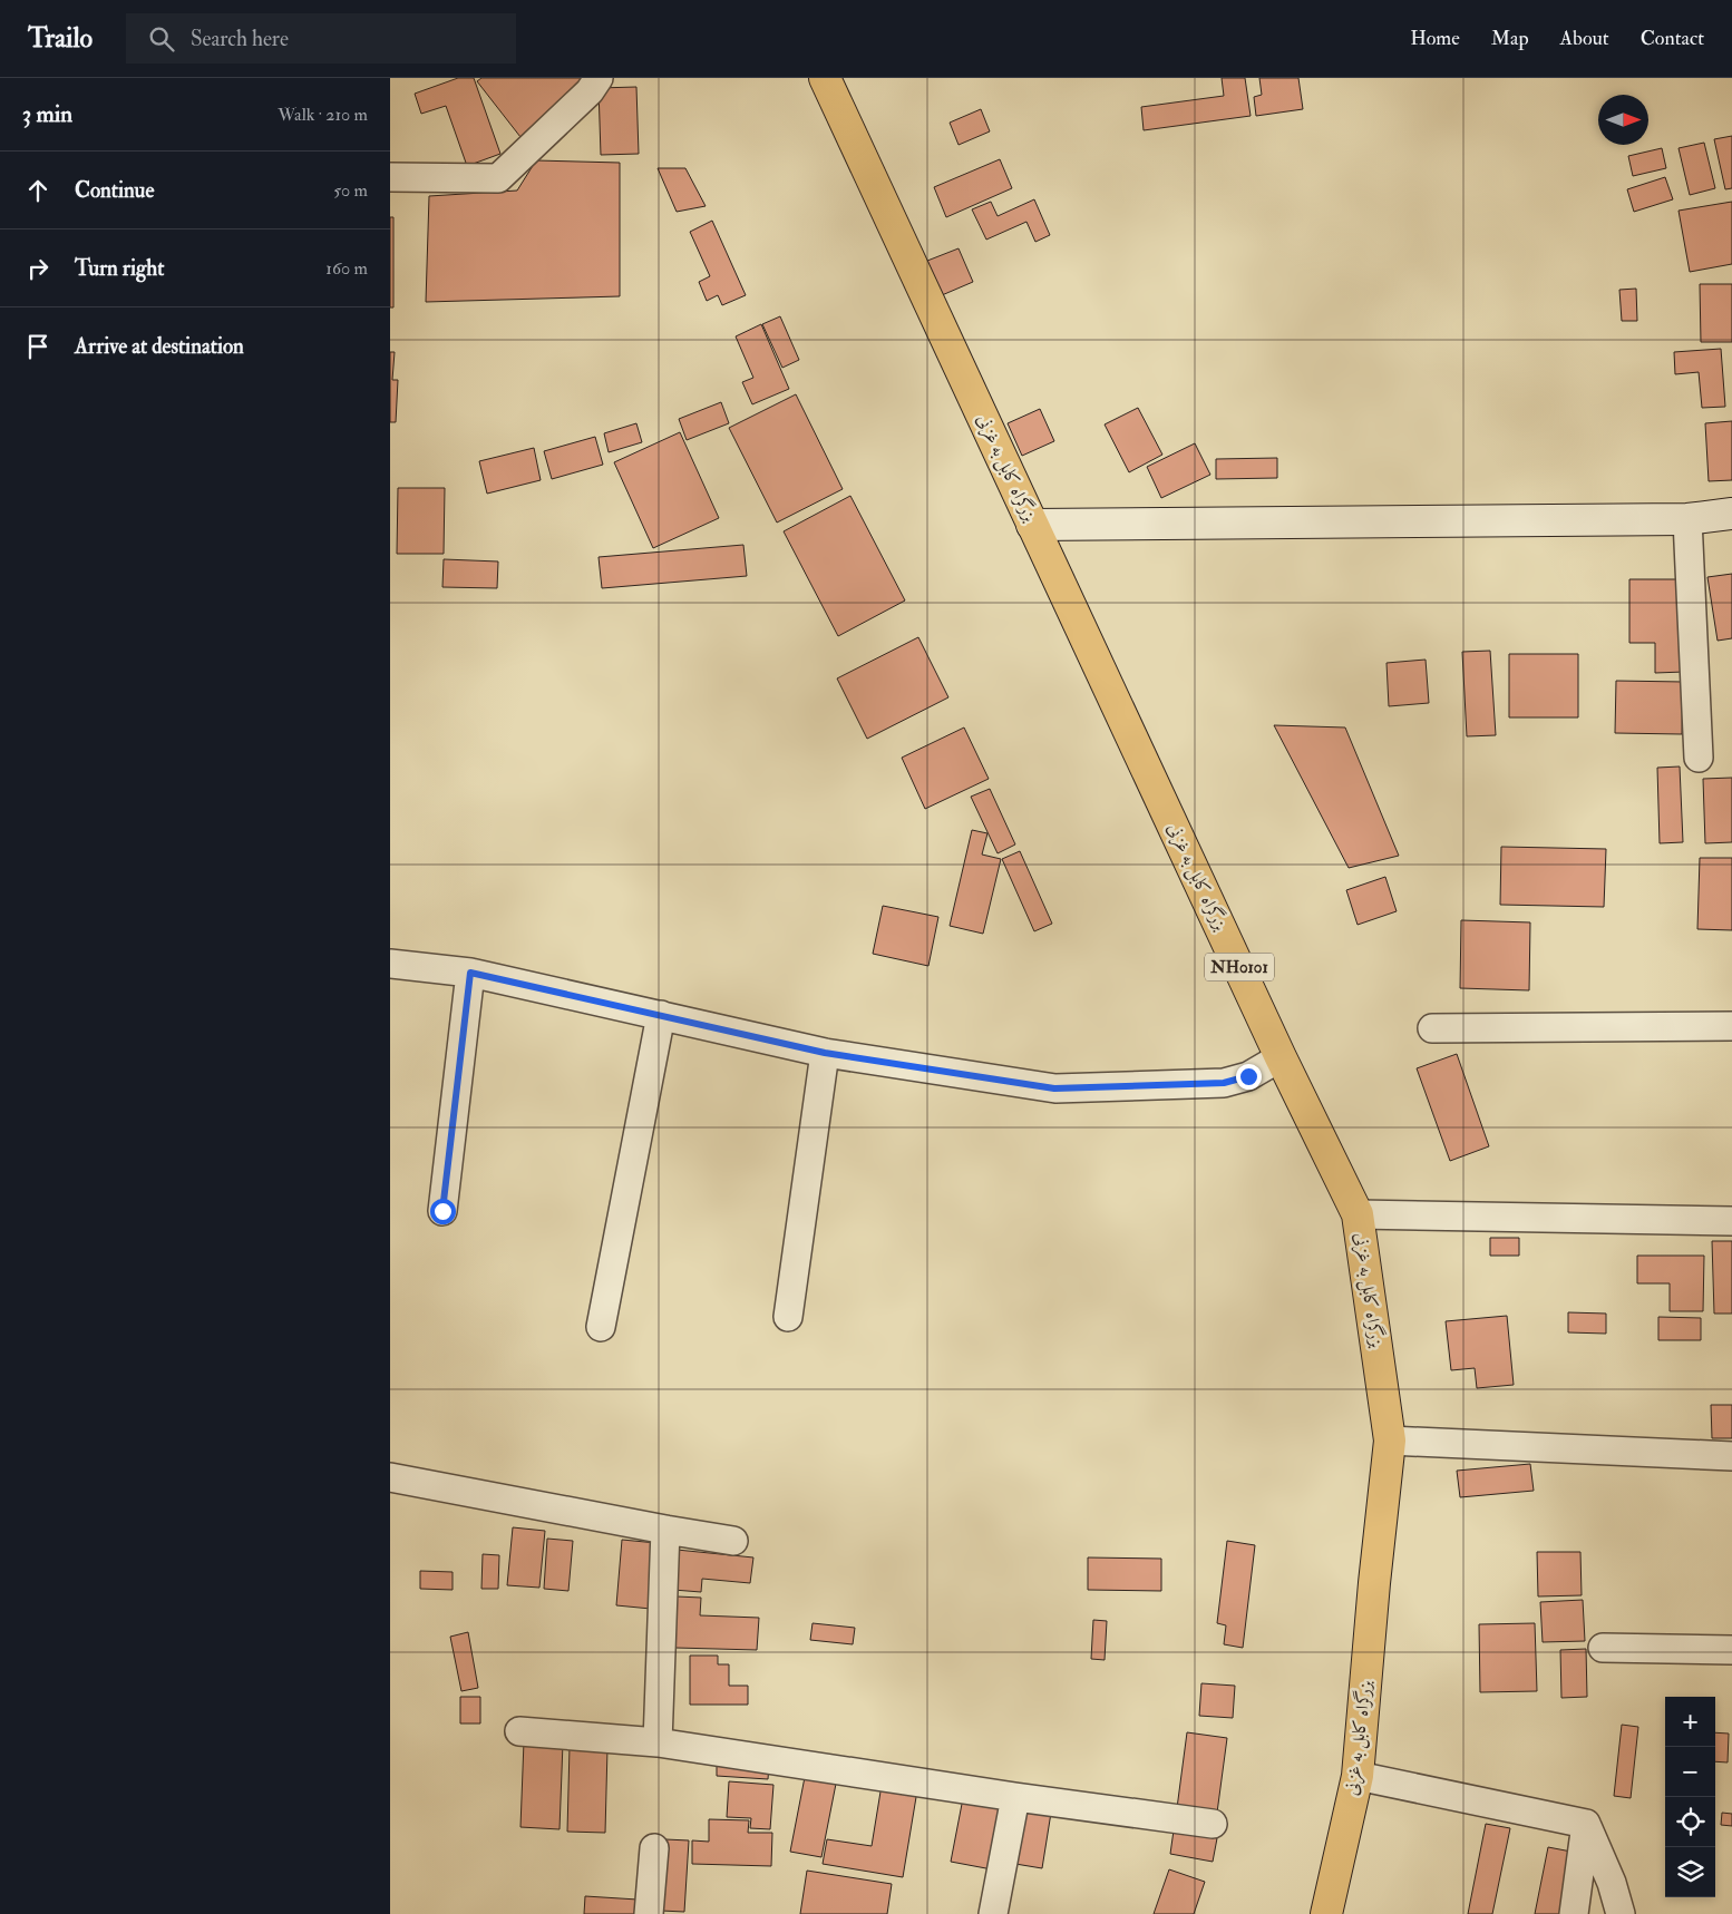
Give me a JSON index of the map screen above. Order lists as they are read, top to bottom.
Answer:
{
  "streets": {
    "highway": ["بزرگراه کابل به غزنی", "NH0101"]
  },
  "north": "right",
  "page": {
    "header": "Trailo",
    "search": "Search here",
    "nav": [
      "Home",
      "Map",
      "About",
      "Contact"
    ],
    "heading": ["3 min", "Walk · 210 m"],
    "list": [
      ["Continue", "50 m"],
      ["Turn right", "160 m"],
      "Arrive at destination"
    ],
    "map_buttons": ["+", "−"]
  }
}
